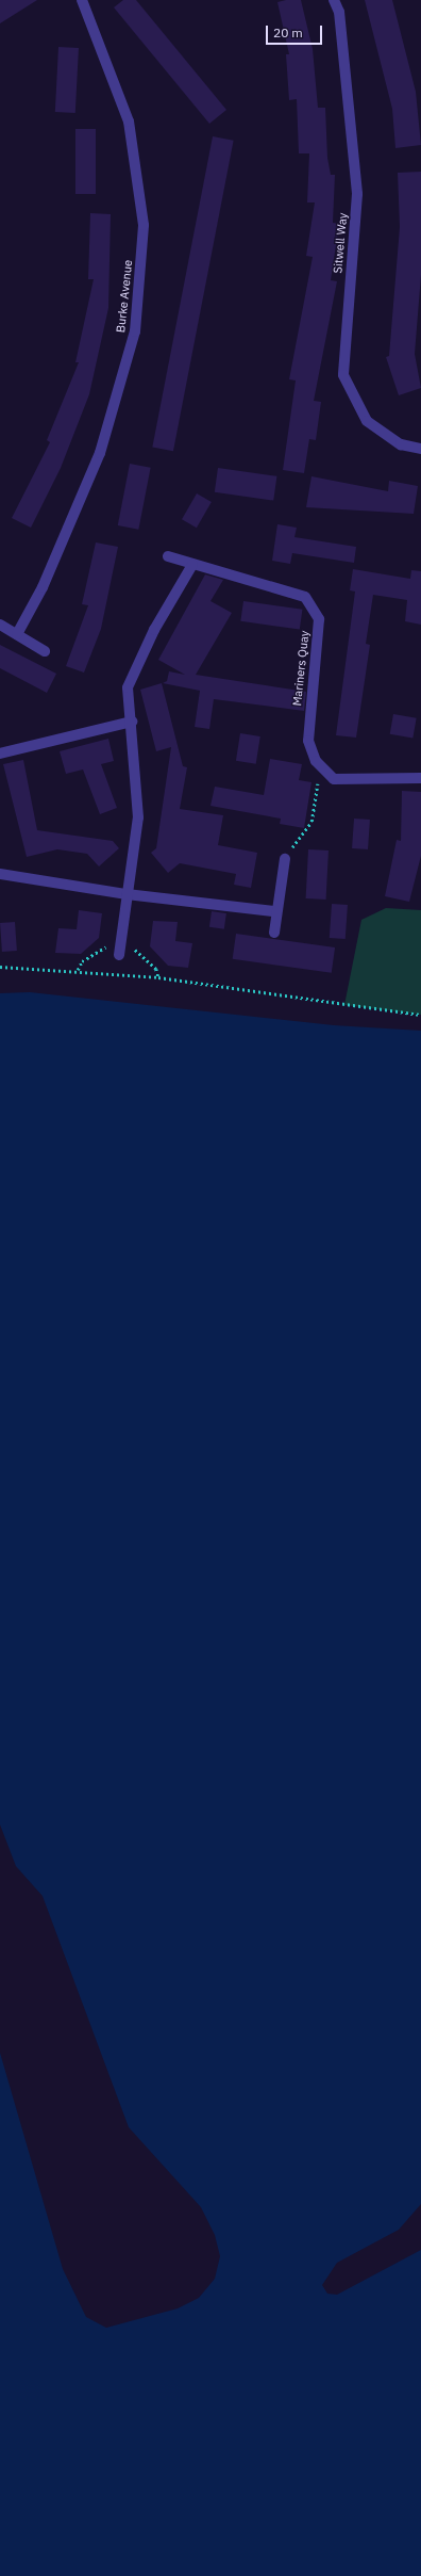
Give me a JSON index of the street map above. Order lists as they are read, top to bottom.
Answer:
{
  "streets": {
    "street": ["Sitwell Way", "Burke Avenue", "Mariners Quay"]
  },
  "scale_bar": "20 m"
}
